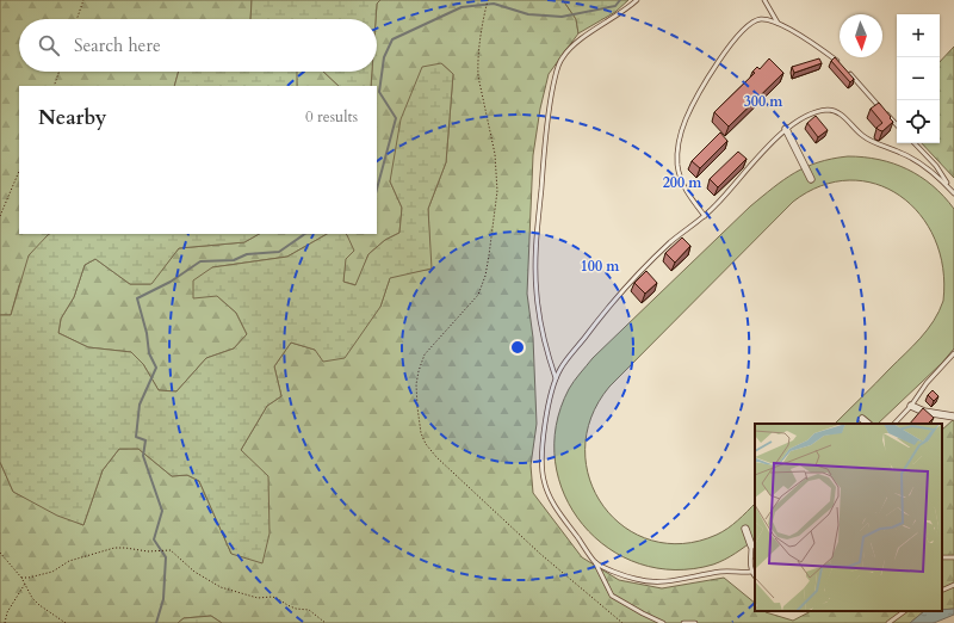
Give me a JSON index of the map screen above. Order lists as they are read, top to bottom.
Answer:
{
  "north": "bottom",
  "page": {
    "map_buttons": ["+", "−"],
    "search": "Search here",
    "heading": ["Nearby", "0 results"]
  },
  "rings": ["300 m", "200 m", "100 m"]
}
